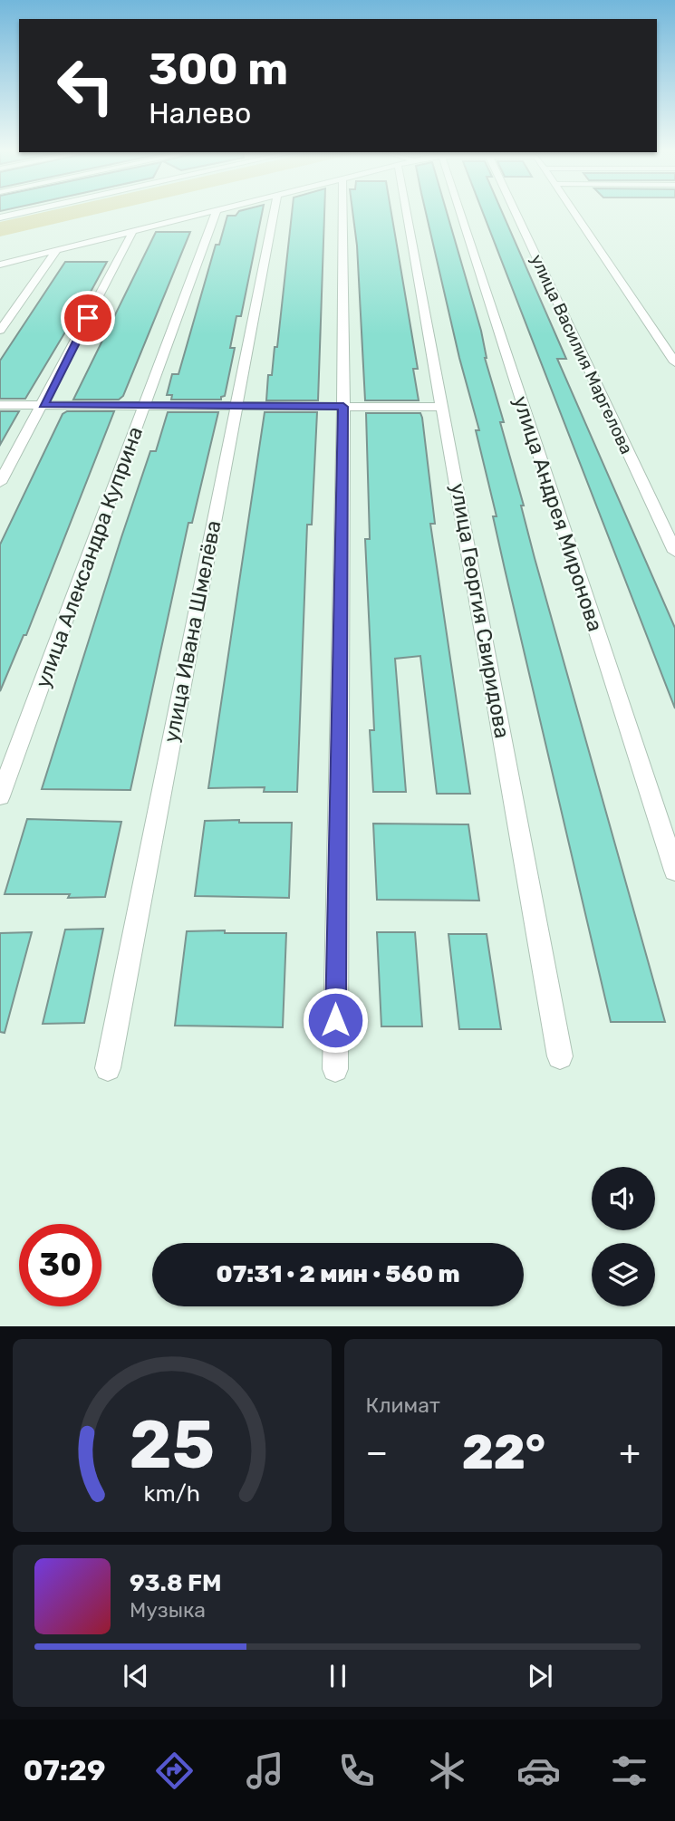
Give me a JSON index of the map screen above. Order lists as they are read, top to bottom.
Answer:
{
  "streets": {
    "street": [
      "улица Василия Маргелова",
      "улица Андрея Миронова",
      "улица Александра Куприна",
      "улица Георгия Свиридова",
      "улица Ивана Шмелёва"
    ]
  },
  "page": {
    "turn": ["300 m", "Налево"],
    "limit": "30",
    "trip": "07:31 · 2 мин · 560 m",
    "tile": "Климат",
    "heat": ["−", "22°", "+"],
    "song": ["93.8 FM", "Музыка"],
    "tabs": "07:29",
    "gauge": ["25", "km/h"]
  }
}
